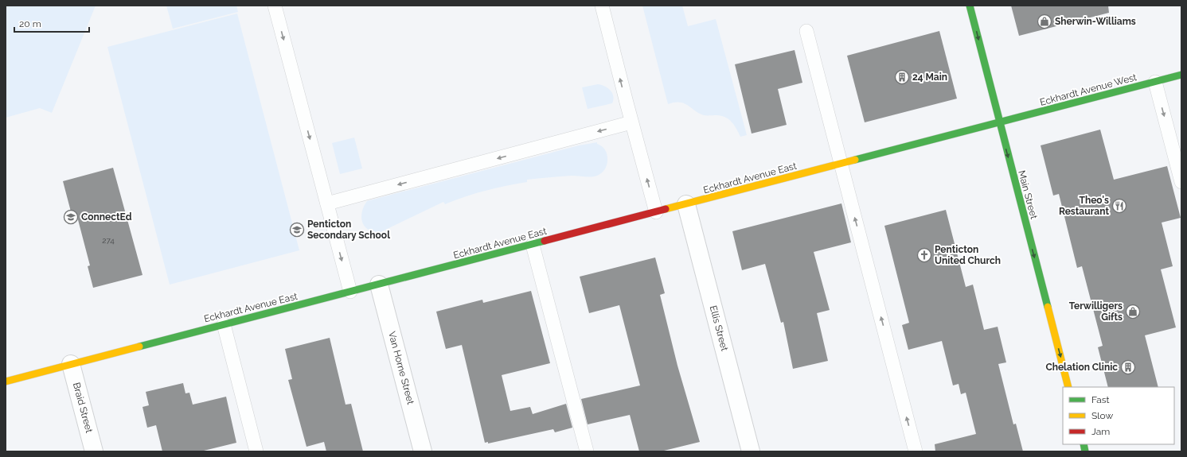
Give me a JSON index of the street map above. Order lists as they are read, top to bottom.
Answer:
{
  "streets": {
    "main road": ["Eckhardt Avenue West", "Eckhardt Avenue East", "Main Street"],
    "street": ["Ellis Street", "Van Horne Street", "Braid Street"]
  },
  "crossings": [
    ["Eckhardt Avenue West", "Eckhardt Avenue East"],
    ["Eckhardt Avenue West", "Main Street"],
    ["Eckhardt Avenue East", "Main Street"],
    ["Eckhardt Avenue East", "Ellis Street"],
    ["Eckhardt Avenue East", "Van Horne Street"],
    ["Eckhardt Avenue East", "Braid Street"]
  ],
  "one_way": ["Main Street"],
  "places": {
    "shop": ["Sherwin-Williams", "Terwilligers Gifts"],
    "building": ["24 Main", "Chelation Clinic"],
    "restaurant": ["Theo's Restaurant"],
    "school or university": ["ConnectEd", "Penticton Secondary School"],
    "church": ["Penticton United Church"]
  },
  "house_numbers": ["274"],
  "legend": ["Fast", "Slow", "Jam"],
  "scale_bar": "20 m"
}
